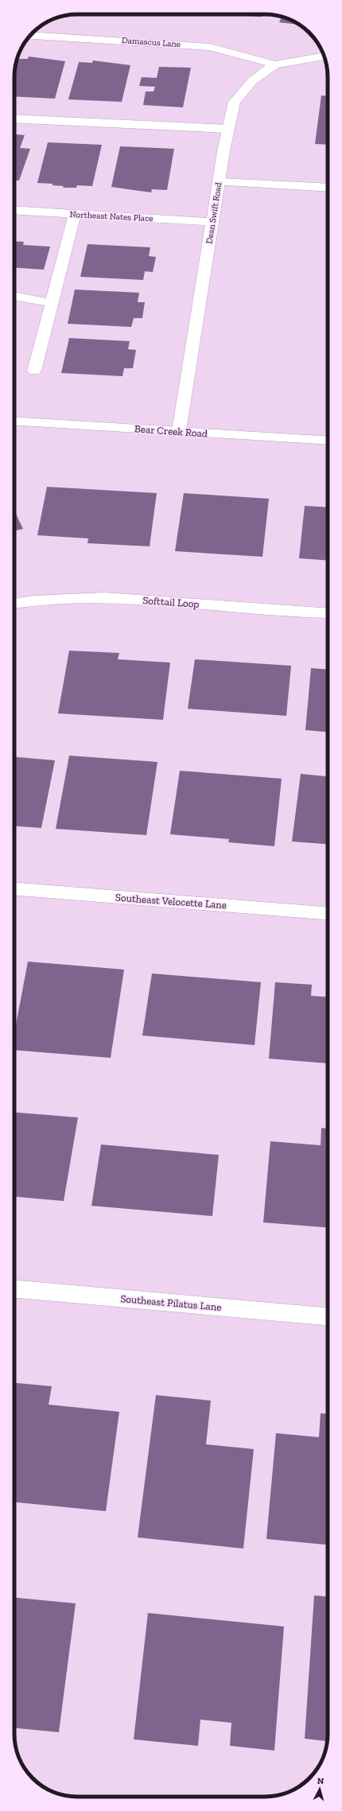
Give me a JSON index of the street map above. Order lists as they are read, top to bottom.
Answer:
{
  "streets": {
    "street": [
      "Damascus Lane",
      "Dean Swift Road",
      "Northeast Nates Place",
      "Bear Creek Road",
      "Softtail Loop",
      "Southeast Velocette Lane",
      "Southeast Pilatus Lane"
    ]
  },
  "crossings": [
    ["Damascus Lane", "Dean Swift Road"],
    ["Dean Swift Road", "Northeast Nates Place"],
    ["Dean Swift Road", "Bear Creek Road"]
  ],
  "north": "top"
}
